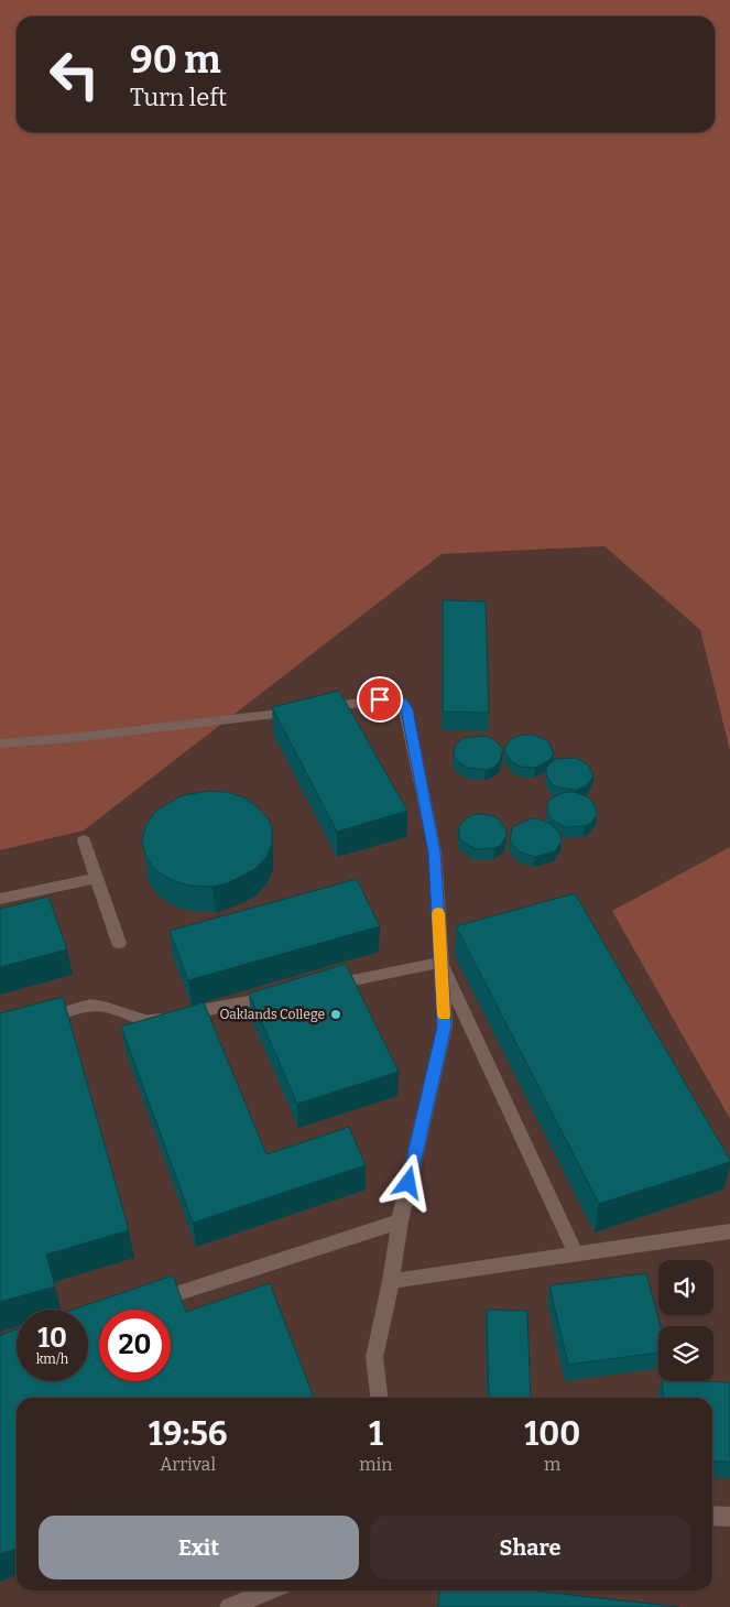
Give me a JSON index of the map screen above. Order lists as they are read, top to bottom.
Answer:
{
  "places": ["Oaklands College"],
  "page": {
    "turn": ["90 m", "Turn left"],
    "speed": "10 km/h",
    "limit": "20",
    "eta": [
      "19:56",
      "Arrival",
      "1",
      "min",
      "100",
      "m"
    ],
    "buttons": ["Exit", "Share"]
  }
}
